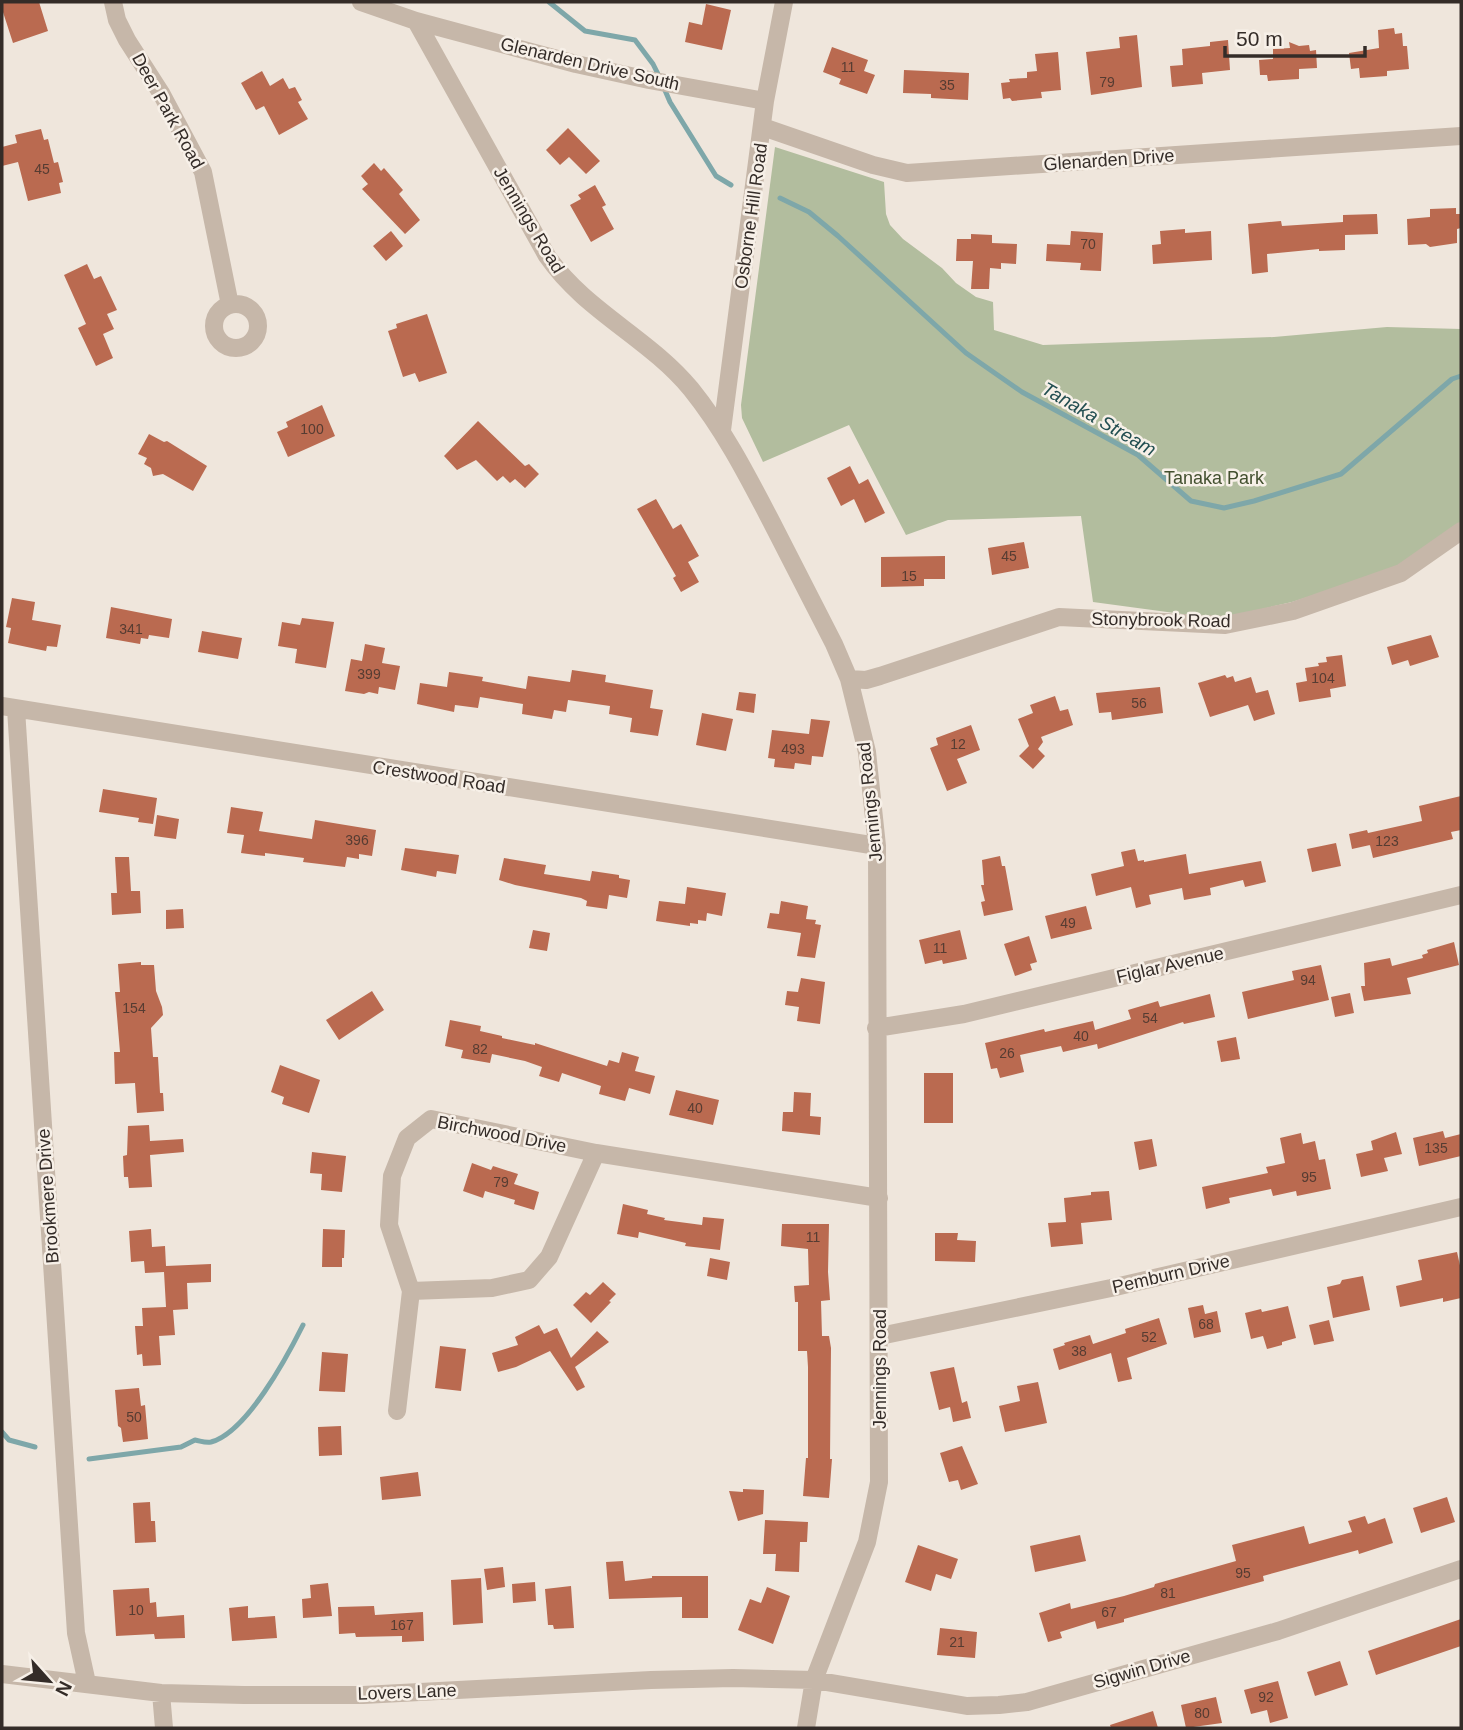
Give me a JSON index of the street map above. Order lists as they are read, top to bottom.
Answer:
{
  "streets": {
    "street": [
      "Glenarden Drive South",
      "Deer Park Road",
      "Glenarden Drive",
      "Osborne Hill Road",
      "Jennings Road",
      "Stonybrook Road",
      "Crestwood Road",
      "Figlar Avenue",
      "Birchwood Drive",
      "Brookmere Drive",
      "Pemburn Drive",
      "Sigwin Drive",
      "Lovers Lane"
    ]
  },
  "crossings": [
    ["Glenarden Drive South", "Osborne Hill Road"],
    ["Glenarden Drive South", "Jennings Road"],
    ["Glenarden Drive", "Osborne Hill Road"],
    ["Osborne Hill Road", "Jennings Road"],
    ["Jennings Road", "Stonybrook Road"],
    ["Jennings Road", "Crestwood Road"],
    ["Jennings Road", "Figlar Avenue"],
    ["Jennings Road", "Birchwood Drive"],
    ["Jennings Road", "Pemburn Drive"],
    ["Jennings Road", "Sigwin Drive"],
    ["Jennings Road", "Lovers Lane"],
    ["Crestwood Road", "Brookmere Drive"],
    ["Brookmere Drive", "Lovers Lane"],
    ["Sigwin Drive", "Lovers Lane"]
  ],
  "water": ["Tanaka Stream"],
  "parks": ["Tanaka Park"],
  "house_numbers": [
    "11",
    "79",
    "35",
    "45",
    "70",
    "100",
    "45",
    "15",
    "341",
    "399",
    "104",
    "56",
    "12",
    "493",
    "396",
    "123",
    "49",
    "11",
    "94",
    "154",
    "54",
    "40",
    "82",
    "26",
    "40",
    "135",
    "95",
    "79",
    "11",
    "68",
    "52",
    "38",
    "50",
    "95",
    "81",
    "10",
    "67",
    "167",
    "21",
    "92",
    "80"
  ],
  "scale_bar": "50 m",
  "north": "bottom right"
}
